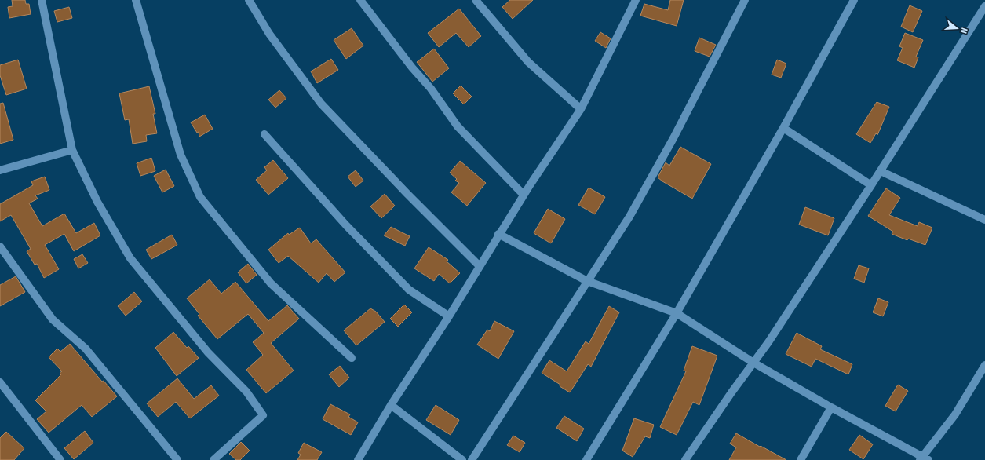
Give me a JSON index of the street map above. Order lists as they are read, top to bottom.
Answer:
{
  "north": "right"
}
